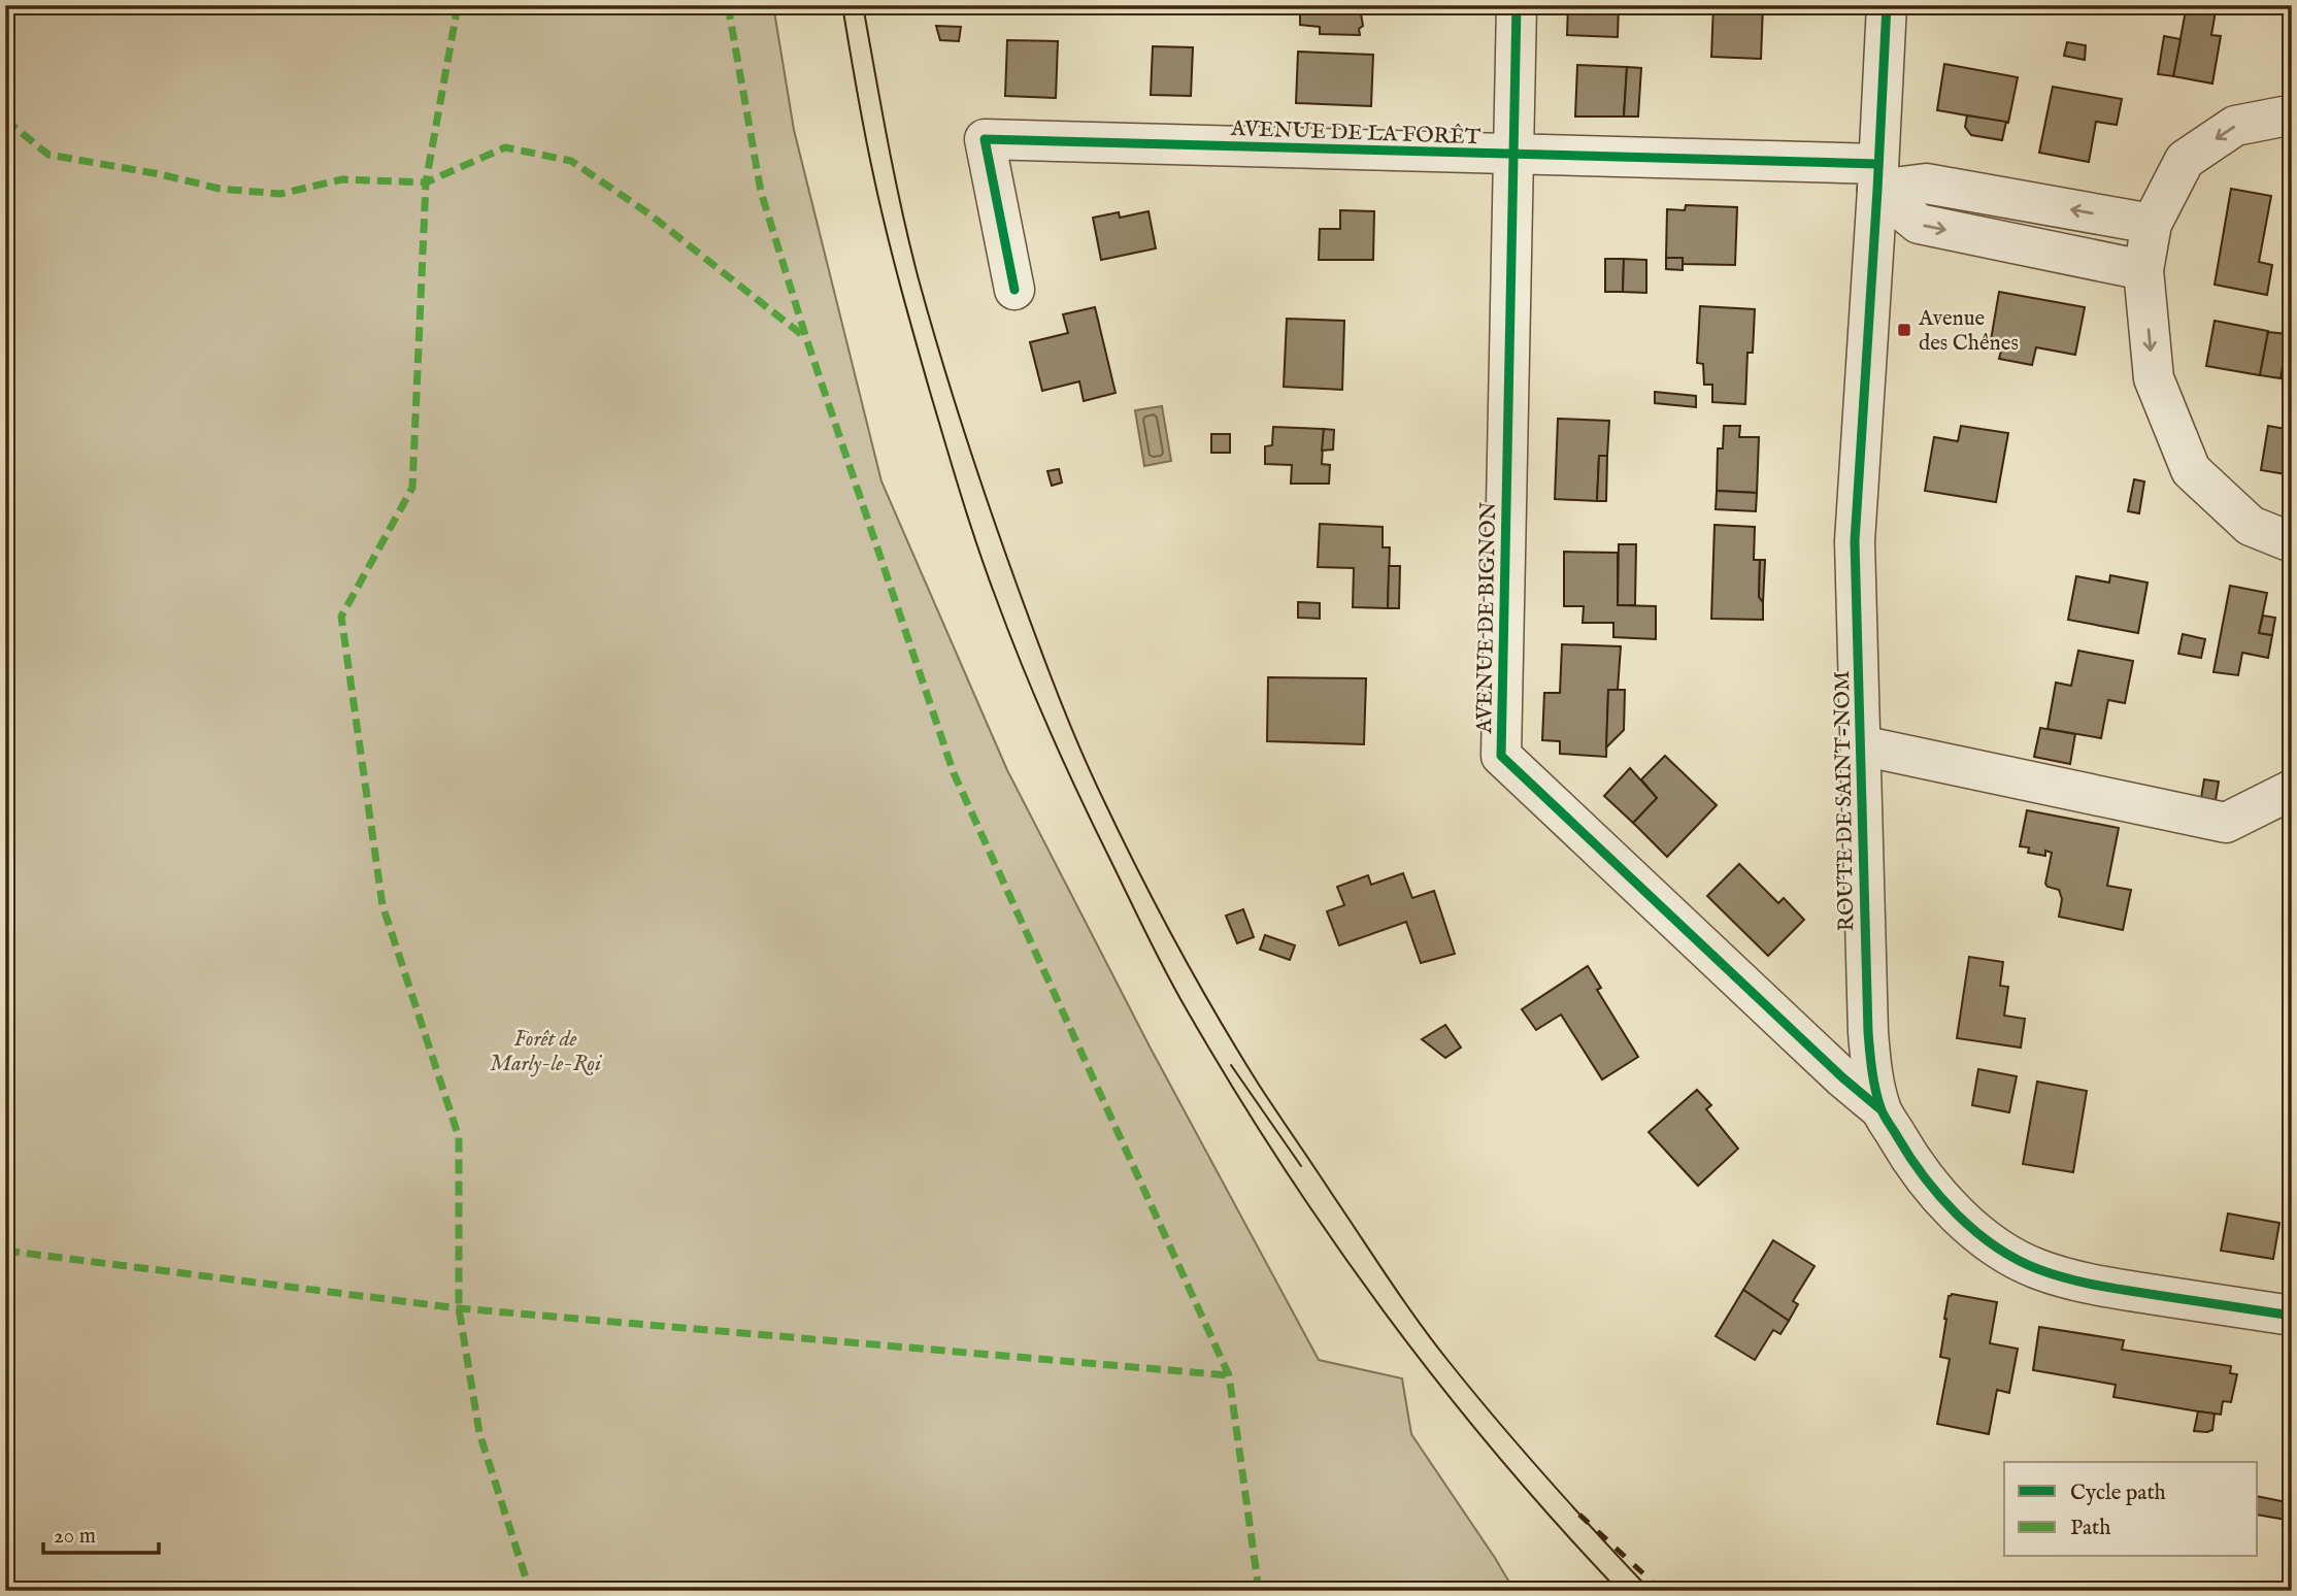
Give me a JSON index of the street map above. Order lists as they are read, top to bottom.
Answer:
{
  "streets": {
    "street": ["AVENUE DE LA FORÊT", "AVENUE DE BIGNON", "ROUTE DE SAINT-NOM"]
  },
  "crossings": [
    ["AVENUE DE LA FORÊT", "AVENUE DE BIGNON"],
    ["AVENUE DE LA FORÊT", "ROUTE DE SAINT-NOM"],
    ["AVENUE DE BIGNON", "ROUTE DE SAINT-NOM"]
  ],
  "parks": ["Forêt de Marly-le-Roi"],
  "places": {
    "transit": ["Avenue des Chênes"]
  },
  "legend": ["Cycle path", "Path"],
  "scale_bar": "20 m"
}
